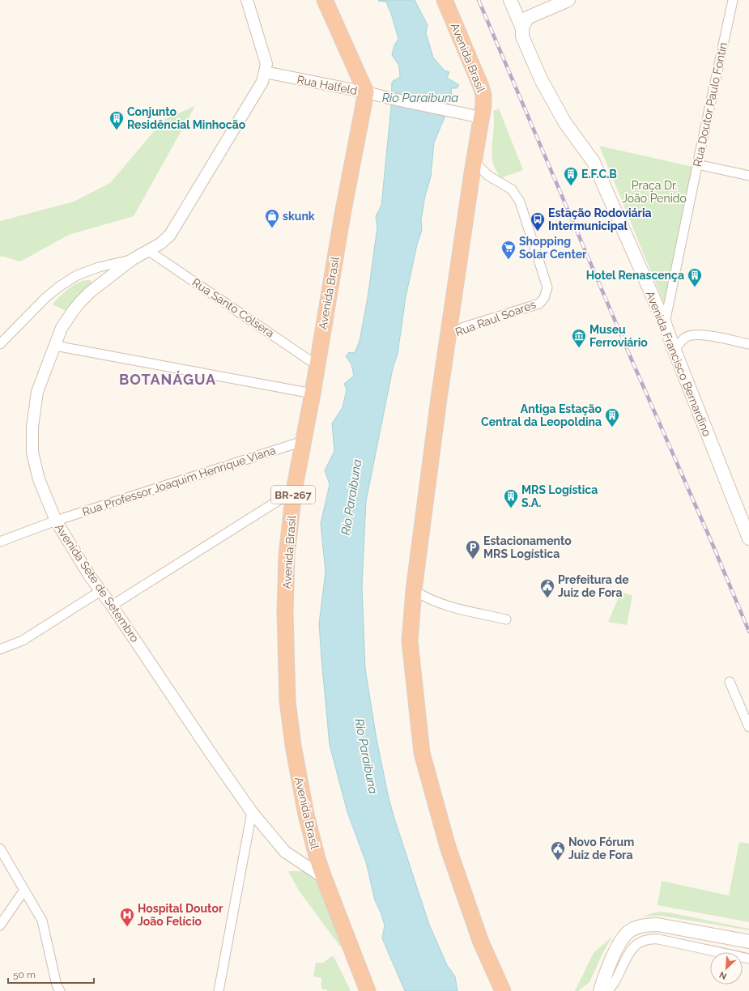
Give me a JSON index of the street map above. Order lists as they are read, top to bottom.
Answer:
{
  "streets": {
    "highway": ["Avenida Brasil", "BR-267"],
    "main road": ["Avenida Francisco Bernardino"],
    "street": [
      "Rua Halfeld",
      "Rua Doutor Paulo Fontin",
      "Rua Santo Cólsera",
      "Rua Raul Soares",
      "Rua Professor Joaquim Henrique Viana",
      "Avenida Sete de Setembro"
    ]
  },
  "crossings": [
    ["Avenida Brasil", "Rua Halfeld"],
    ["Avenida Brasil", "Rua Santo Cólsera"],
    ["Avenida Brasil", "Rua Raul Soares"],
    ["Avenida Brasil", "Rua Professor Joaquim Henrique Viana"],
    ["Avenida Brasil", "Avenida Sete de Setembro"],
    ["Rua Halfeld", "Avenida Sete de Setembro"],
    ["Rua Doutor Paulo Fontin", "Avenida Francisco Bernardino"],
    ["Rua Santo Cólsera", "Avenida Sete de Setembro"],
    ["Rua Professor Joaquim Henrique Viana", "Avenida Sete de Setembro"]
  ],
  "districts": ["BOTANÁGUA"],
  "water": ["Rio Paraibuna"],
  "parks": ["Praça Dr. João Penido"],
  "places": {
    "building": [
      "Conjunto Residêncial Minhocão",
      "E.F.C.B",
      "Hotel Renascença",
      "Antiga Estação Central da Leopoldina",
      "MRS Logística S.A."
    ],
    "shop": ["skunk"],
    "bus stop": ["Estação Rodoviária Intermunicipal"],
    "supermarket": ["Shopping Solar Center"],
    "museum": ["Museu Ferroviário"],
    "parking": ["Estacionamento MRS Logística"],
    "public building": ["Prefeitura de Juiz de Fora", "Novo Fórum Juiz de Fora"],
    "hospital": ["Hospital Doutor João Felício"]
  },
  "scale_bar": "50 m",
  "north": "bottom left"
}
